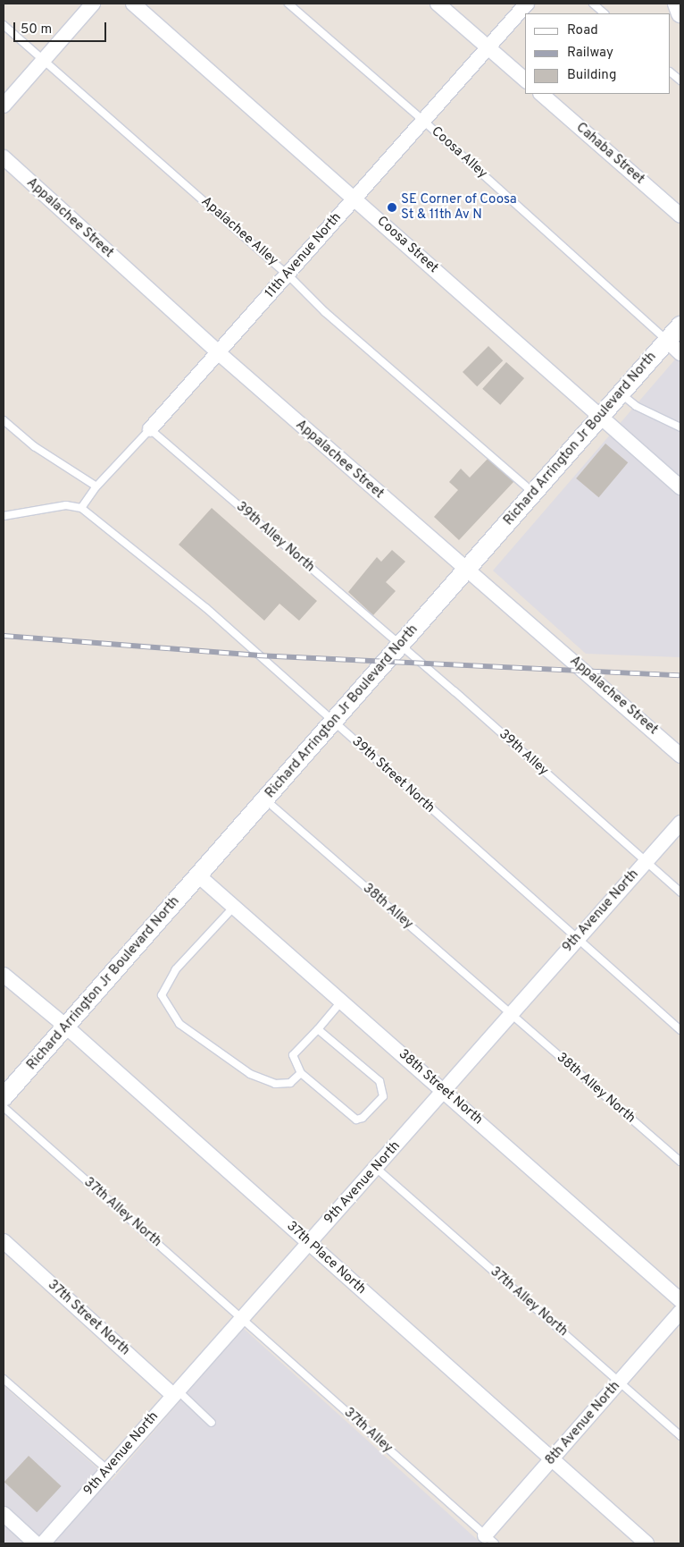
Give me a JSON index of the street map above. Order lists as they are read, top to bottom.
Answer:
{
  "streets": {
    "street": [
      "Cahaba Street",
      "Appalachee Street",
      "Coosa Street",
      "11th Avenue North",
      "Richard Arrington Jr Boulevard North",
      "9th Avenue North",
      "38th Street North",
      "37th Place North",
      "37th Street North",
      "8th Avenue North"
    ],
    "lane": [
      "Coosa Alley",
      "Apalachee Alley",
      "39th Alley North",
      "39th Alley",
      "39th Street North",
      "38th Alley",
      "38th Alley North",
      "37th Alley North",
      "37th Alley"
    ]
  },
  "crossings": [
    ["Coosa Alley", "11th Avenue North"],
    ["Coosa Alley", "Richard Arrington Jr Boulevard North"],
    ["Appalachee Street", "11th Avenue North"],
    ["Appalachee Street", "Richard Arrington Jr Boulevard North"],
    ["Apalachee Alley", "11th Avenue North"],
    ["Apalachee Alley", "Richard Arrington Jr Boulevard North"],
    ["Coosa Street", "11th Avenue North"],
    ["Coosa Street", "Richard Arrington Jr Boulevard North"],
    ["11th Avenue North", "39th Alley North"],
    ["11th Avenue North", "39th Street North"],
    ["Richard Arrington Jr Boulevard North", "39th Alley North"],
    ["Richard Arrington Jr Boulevard North", "39th Alley"],
    ["Richard Arrington Jr Boulevard North", "39th Street North"],
    ["Richard Arrington Jr Boulevard North", "38th Alley"],
    ["Richard Arrington Jr Boulevard North", "38th Street North"],
    ["Richard Arrington Jr Boulevard North", "37th Place North"],
    ["39th Alley North", "39th Alley"],
    ["39th Alley", "9th Avenue North"],
    ["39th Street North", "9th Avenue North"],
    ["38th Alley", "9th Avenue North"],
    ["38th Alley", "38th Alley North"],
    ["9th Avenue North", "38th Street North"],
    ["9th Avenue North", "38th Alley North"],
    ["9th Avenue North", "37th Alley North"],
    ["9th Avenue North", "37th Place North"],
    ["9th Avenue North", "37th Street North"],
    ["9th Avenue North", "37th Alley"],
    ["37th Alley North", "8th Avenue North"],
    ["37th Alley North", "37th Alley"],
    ["37th Place North", "8th Avenue North"],
    ["8th Avenue North", "37th Alley"]
  ],
  "places": ["SE Corner of Coosa St & 11th Av N"],
  "legend": ["Road", "Railway", "Building"],
  "scale_bar": "50 m"
}
